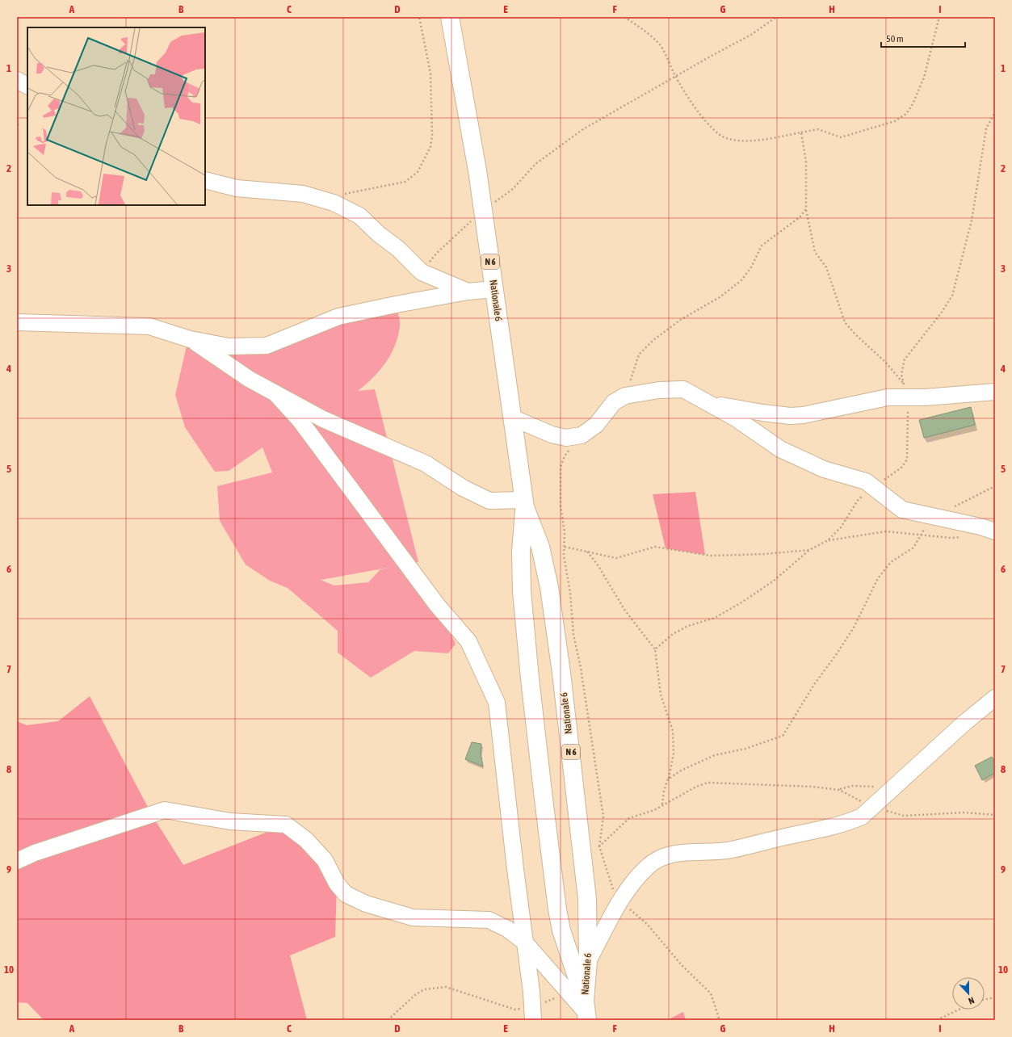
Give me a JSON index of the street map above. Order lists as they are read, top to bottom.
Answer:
{
  "streets": {
    "main road": ["N 6", "Nationale 6"]
  },
  "scale_bar": "50 m",
  "north": "bottom",
  "grid": {
    "columns": [
      "A",
      "B",
      "C",
      "D",
      "E",
      "F",
      "G",
      "H",
      "I"
    ],
    "rows": [
      "1",
      "2",
      "3",
      "4",
      "5",
      "6",
      "7",
      "8",
      "9",
      "10"
    ]
  }
}
